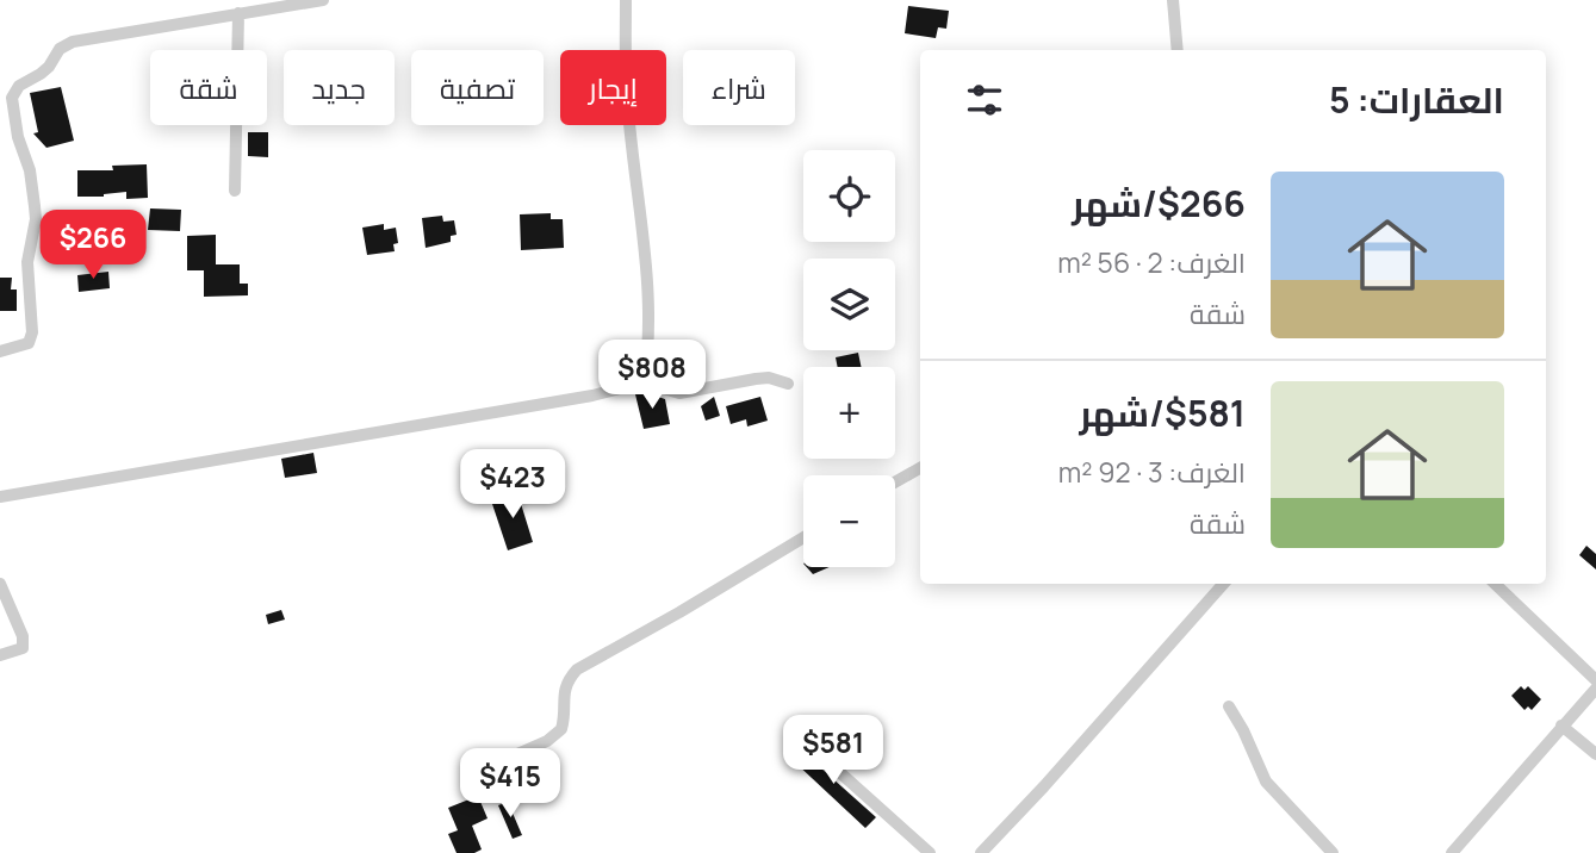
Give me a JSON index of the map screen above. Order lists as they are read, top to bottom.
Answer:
{
  "page": {
    "chip": [
      "شراء",
      "إيجار",
      "تصفية",
      "جديد",
      "شقة"
    ],
    "heading": "العقارات: 5",
    "map_buttons": ["+", "−"],
    "list": [
      {
        "name": "$266/شهر",
        "note": "الغرف: 2 · 56 m² · شقة"
      },
      {
        "name": "$581/شهر",
        "note": "الغرف: 3 · 92 m² · شقة"
      }
    ],
    "price": [
      "$266",
      "$808",
      "$423",
      "$581",
      "$415"
    ]
  }
}
